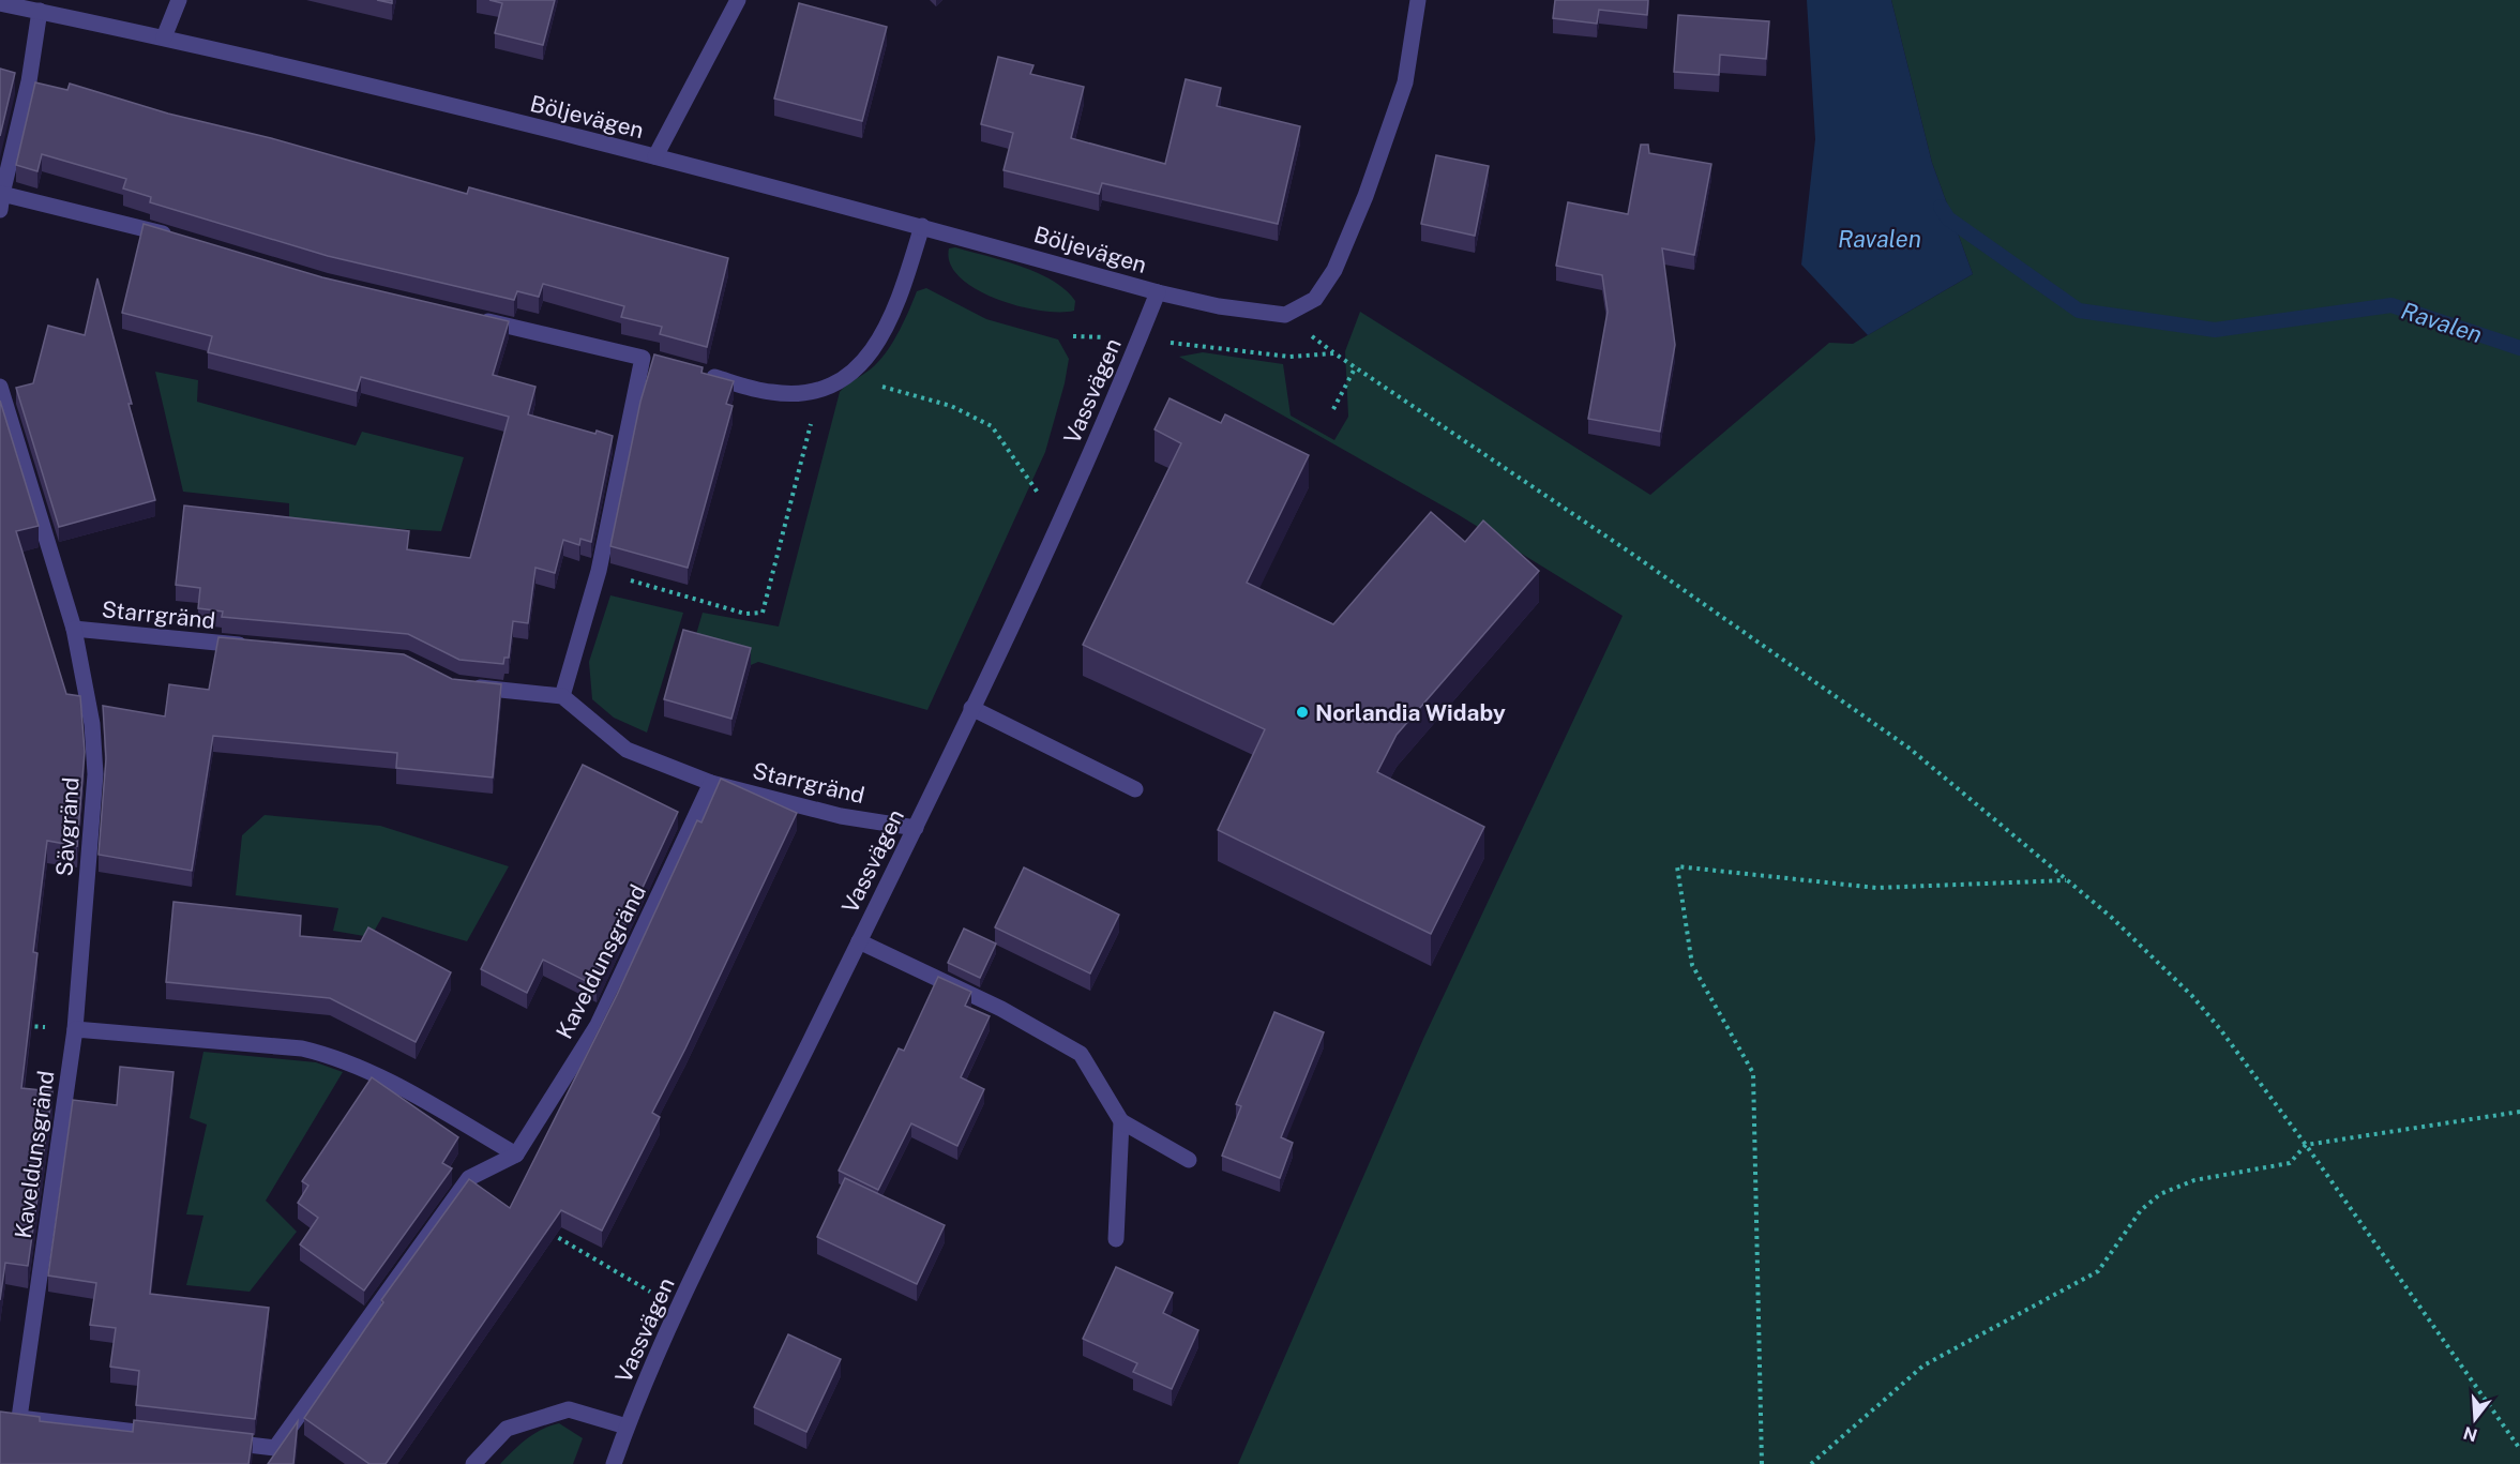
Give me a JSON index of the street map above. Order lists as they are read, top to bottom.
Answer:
{
  "streets": {
    "street": [
      "Böljevägen",
      "Vassvägen",
      "Starrgränd",
      "Sävgränd",
      "Kaveldunsgränd"
    ]
  },
  "crossings": [
    ["Böljevägen", "Vassvägen"],
    ["Vassvägen", "Starrgränd"],
    ["Starrgränd", "Sävgränd"],
    ["Starrgränd", "Kaveldunsgränd"],
    ["Sävgränd", "Kaveldunsgränd"]
  ],
  "water": ["Ravalen"],
  "places": ["Norlandia Widaby"],
  "north": "bottom"
}
